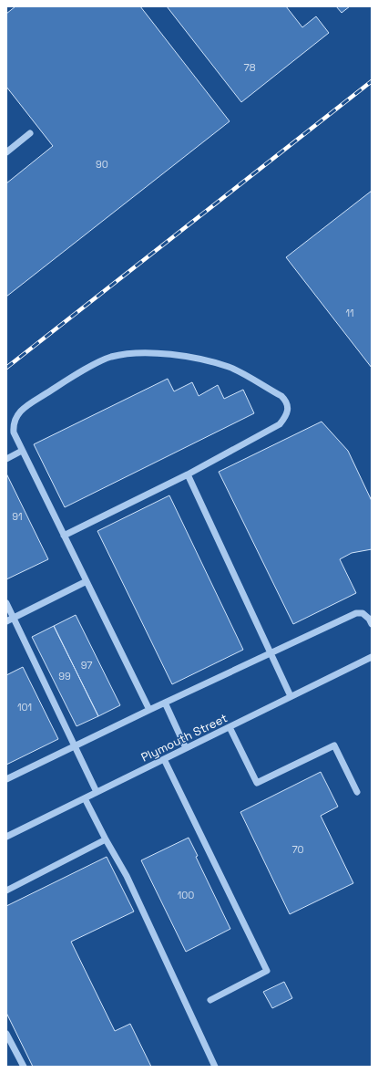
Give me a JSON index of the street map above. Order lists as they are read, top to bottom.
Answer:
{
  "streets": {
    "street": ["Plymouth Street"]
  },
  "house_numbers": [
    "78",
    "90",
    "11",
    "91",
    "97",
    "99",
    "101",
    "70",
    "100"
  ]
}
